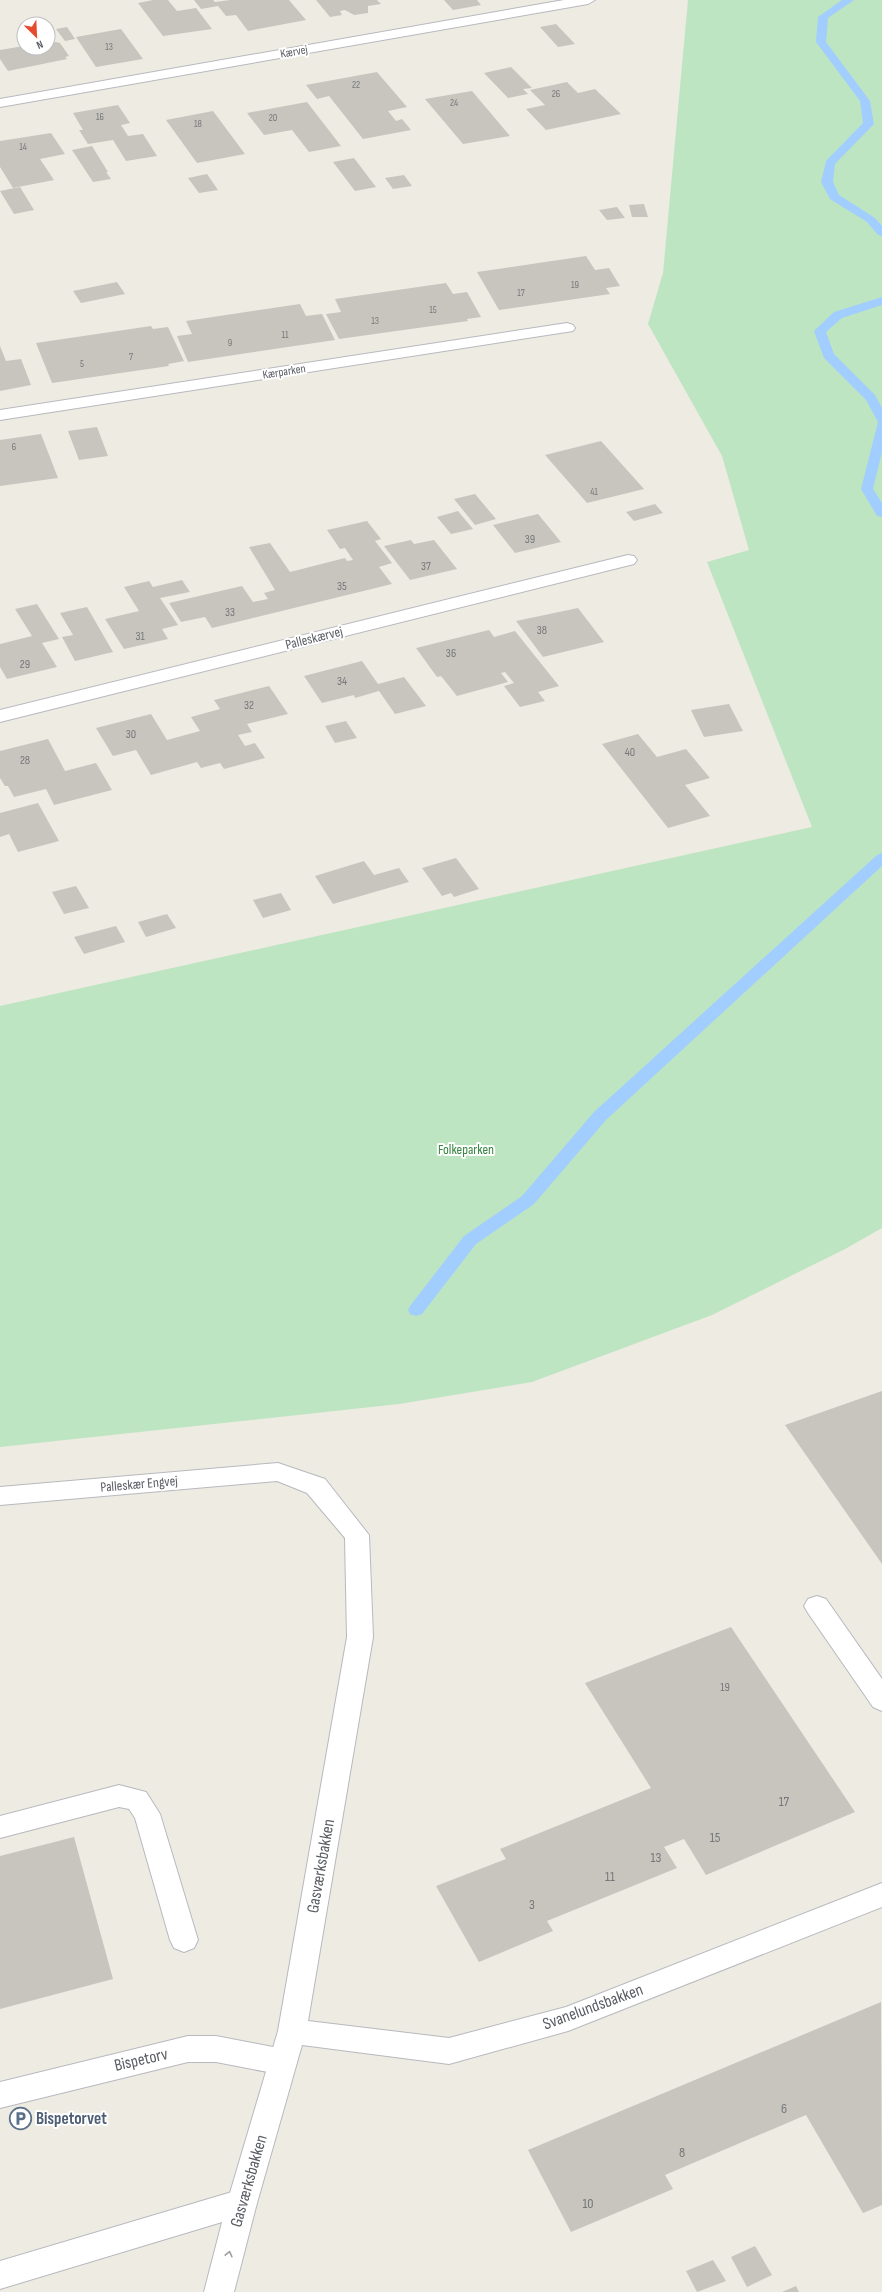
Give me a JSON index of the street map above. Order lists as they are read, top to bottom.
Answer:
{
  "streets": {
    "street": [
      "Kærvej",
      "Kærparken",
      "Palleskærvej",
      "Palleskær Engvej",
      "Gasværksbakken",
      "Svanelundsbakken",
      "Bispetorv"
    ]
  },
  "crossings": [
    ["Palleskær Engvej", "Gasværksbakken"],
    ["Gasværksbakken", "Svanelundsbakken"],
    ["Gasværksbakken", "Bispetorv"]
  ],
  "parks": ["Folkeparken"],
  "places": {
    "parking": ["Bispetorvet"]
  },
  "house_numbers": [
    "13",
    "22",
    "26",
    "24",
    "16",
    "20",
    "18",
    "14",
    "19",
    "17",
    "15",
    "13",
    "11",
    "9",
    "7",
    "5",
    "6",
    "41",
    "39",
    "37",
    "35",
    "33",
    "38",
    "31",
    "36",
    "29",
    "34",
    "32",
    "30",
    "40",
    "28",
    "19",
    "17",
    "15",
    "13",
    "11",
    "3",
    "6",
    "8",
    "10"
  ],
  "north": "bottom right"
}
